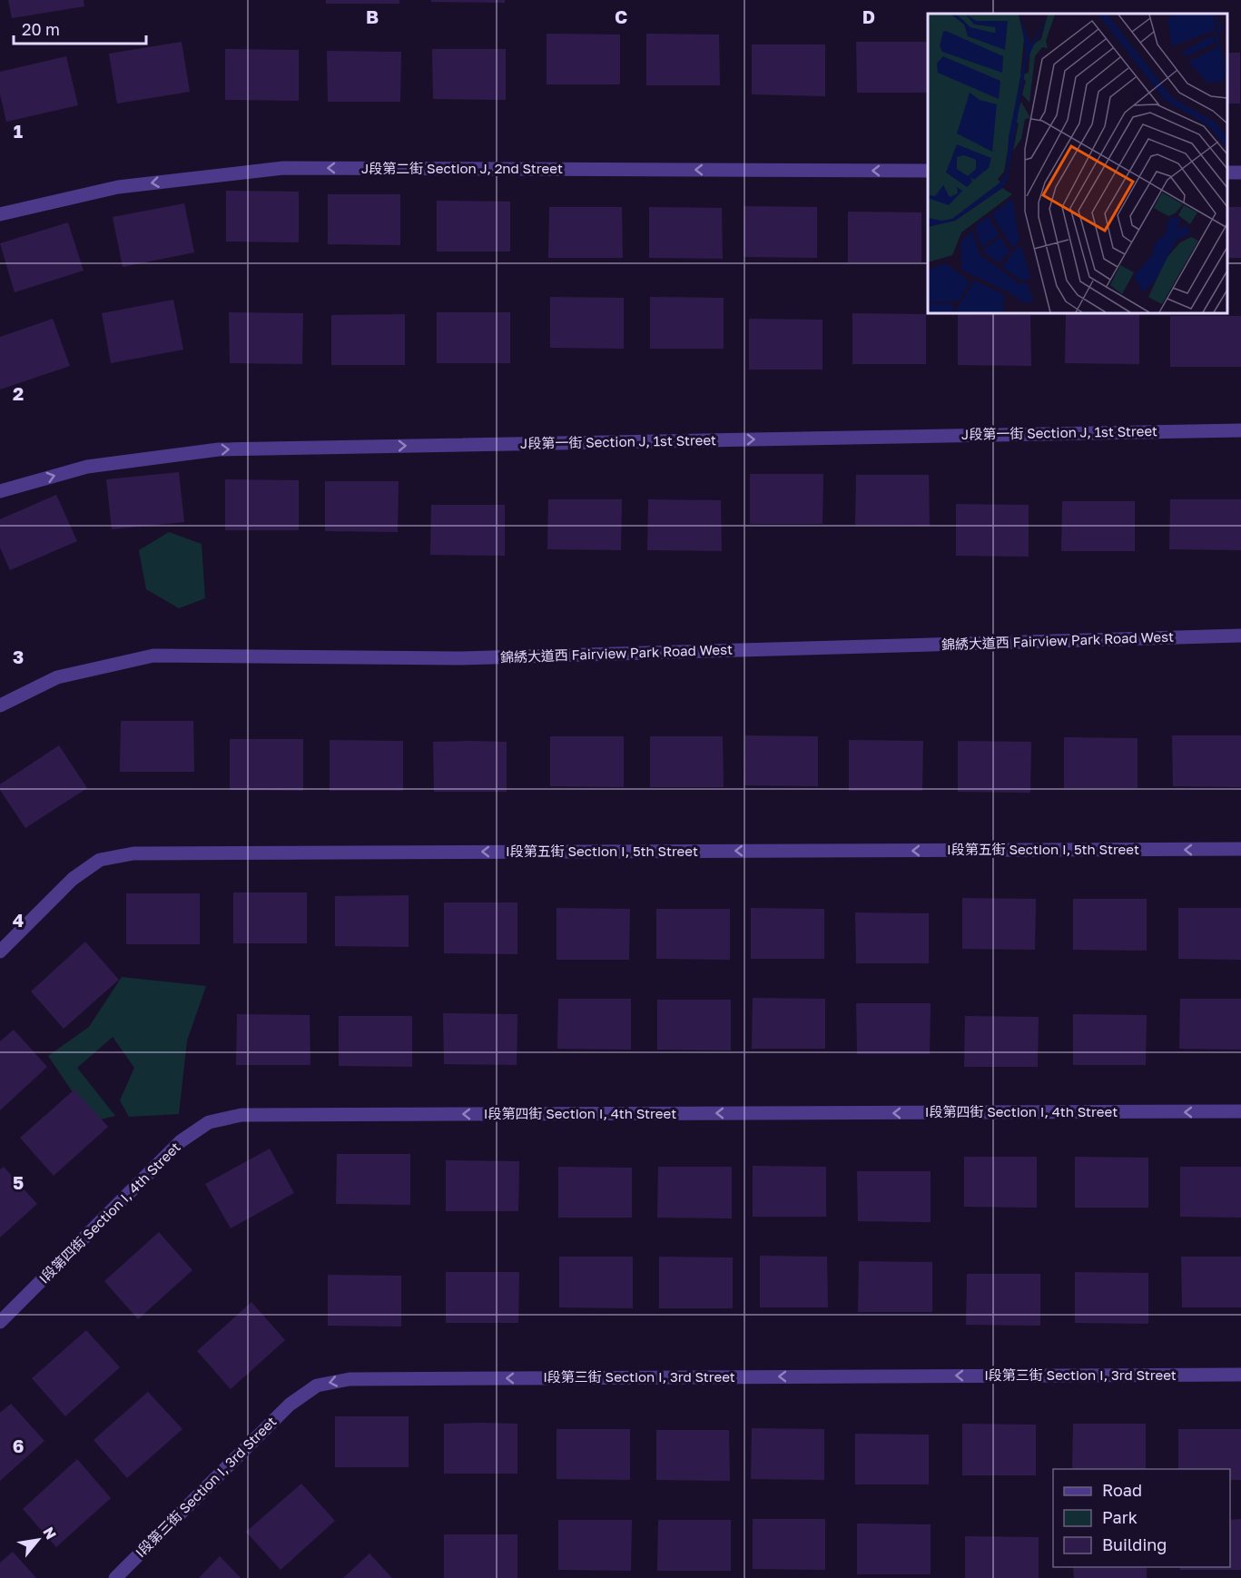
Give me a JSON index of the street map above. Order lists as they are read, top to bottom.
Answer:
{
  "streets": {
    "street": [
      "J段第二街 Section J, 2nd Street",
      "J段第一街 Section J, 1st Street",
      "錦綉大道西 Fairview Park Road West",
      "I段第五街 Section I, 5th Street",
      "I段第四街 Section I, 4th Street",
      "I段第三街 Section I, 3rd Street"
    ]
  },
  "one_way": [
    "J段第二街 Section J, 2nd Street",
    "J段第一街 Section J, 1st Street",
    "I段第五街 Section I, 5th Street",
    "I段第四街 Section I, 4th Street",
    "I段第三街 Section I, 3rd Street"
  ],
  "legend": ["Road", "Park", "Building"],
  "scale_bar": "20 m",
  "north": "top right",
  "grid": {
    "columns": ["B", "C", "D"],
    "rows": [
      "1",
      "2",
      "3",
      "4",
      "5",
      "6"
    ]
  }
}
